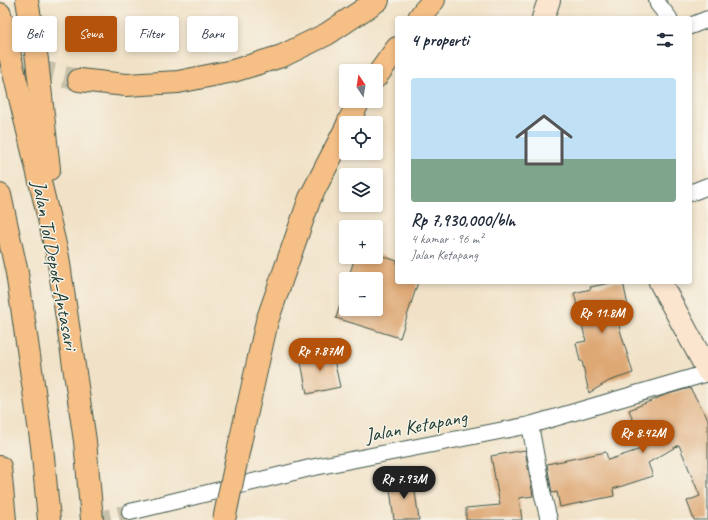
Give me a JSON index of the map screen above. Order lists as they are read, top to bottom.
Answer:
{
  "streets": {
    "highway": ["Jalan Tol Depok–Antasari"],
    "street": ["Jalan Ketapang"]
  },
  "north": "top",
  "page": {
    "chip": [
      "Beli",
      "Sewa",
      "Filter",
      "Baru"
    ],
    "heading": "4 properti",
    "map_buttons": ["+", "−"],
    "list": [
      {
        "name": "Rp 7,930,000/bln",
        "note": "4 kamar · 96 m² · Jalan Ketapang"
      }
    ],
    "price": [
      "Rp 11.8M",
      "Rp 7.87M",
      "Rp 8.42M",
      "Rp 7.93M"
    ]
  }
}
